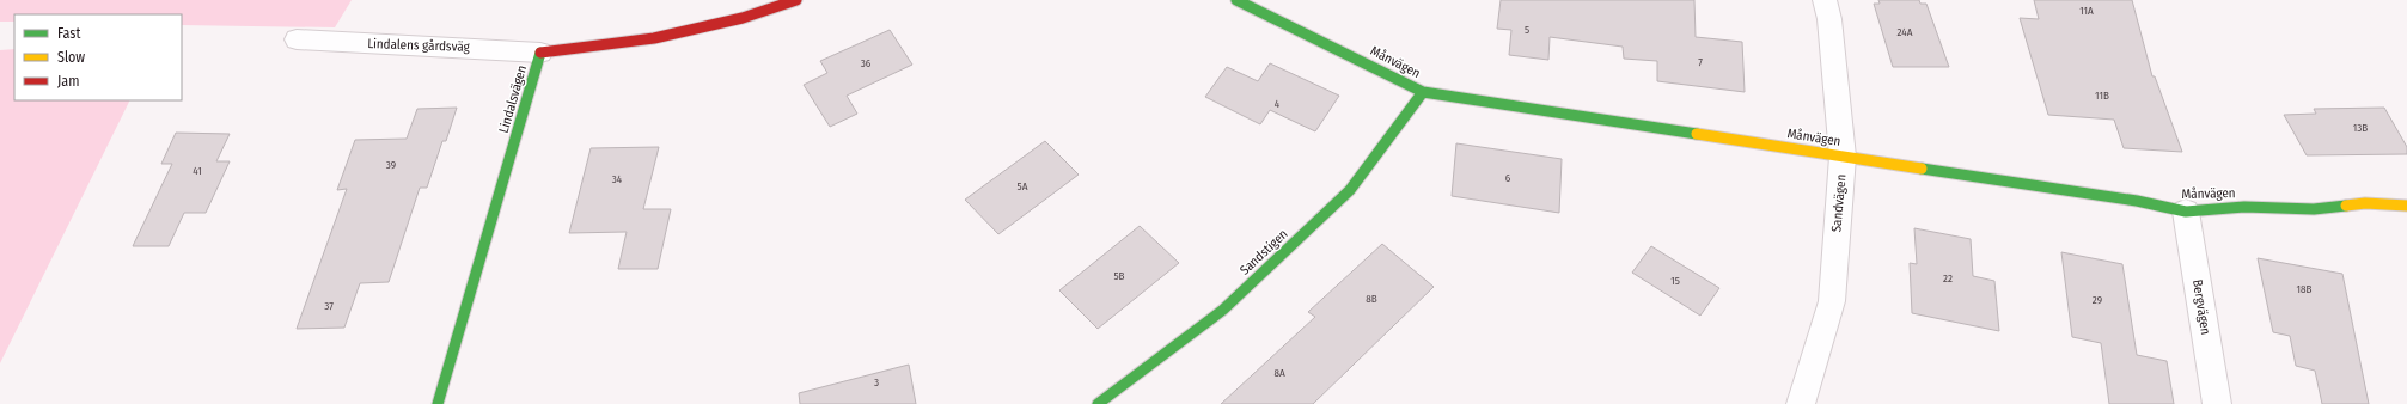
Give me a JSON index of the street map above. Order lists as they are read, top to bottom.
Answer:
{
  "streets": {
    "street": [
      "Lindalens gårdsväg",
      "Månvägen",
      "Lindalsvägen",
      "Sandvägen",
      "Sandstigen",
      "Bergvägen"
    ]
  },
  "crossings": [
    ["Lindalens gårdsväg", "Lindalsvägen"],
    ["Månvägen", "Sandvägen"],
    ["Månvägen", "Sandstigen"],
    ["Månvägen", "Bergvägen"]
  ],
  "house_numbers": [
    "11A",
    "5",
    "24A",
    "7",
    "36",
    "11B",
    "4",
    "13B",
    "39",
    "41",
    "6",
    "34",
    "5A",
    "5B",
    "22",
    "15",
    "18B",
    "8B",
    "29",
    "37",
    "8A",
    "3"
  ],
  "legend": ["Fast", "Slow", "Jam"]
}
